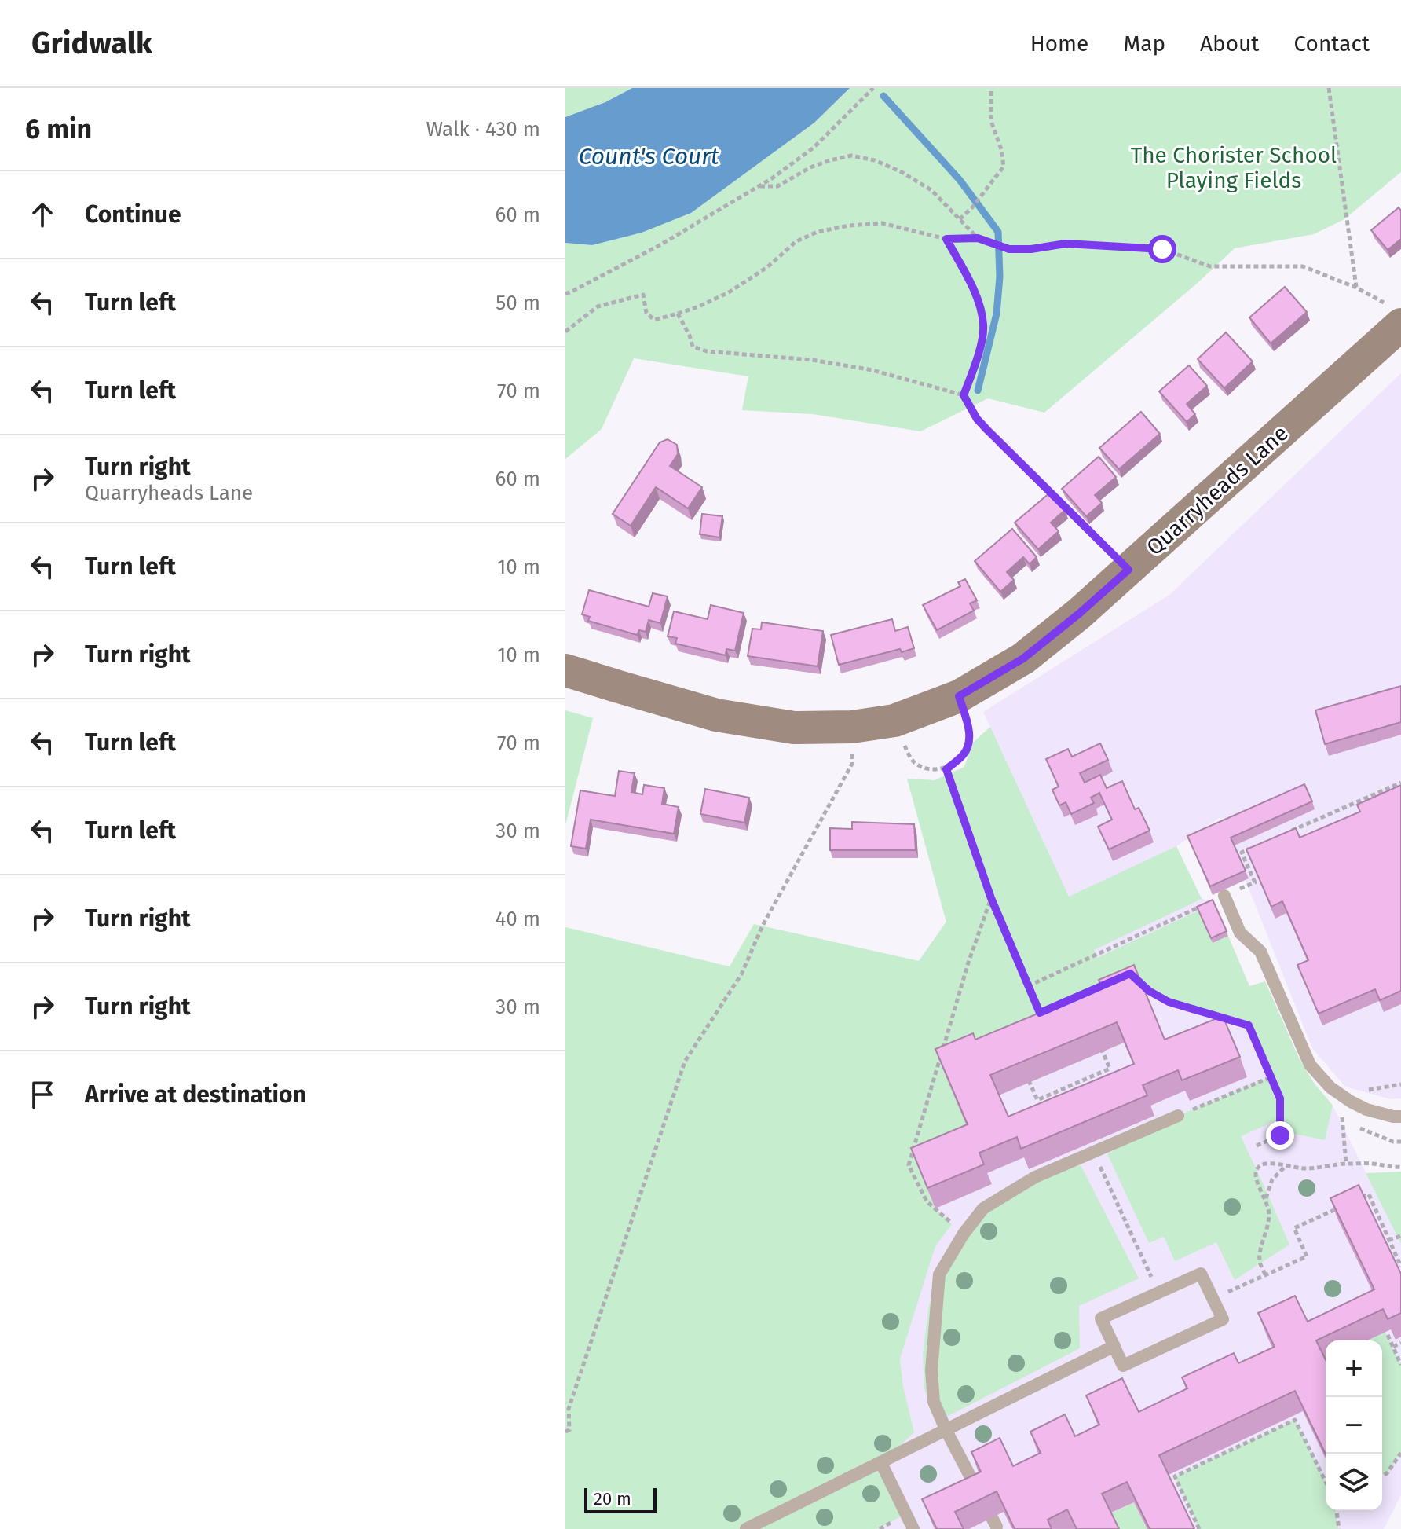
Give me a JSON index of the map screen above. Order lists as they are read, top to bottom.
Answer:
{
  "streets": {
    "street": ["Quarryheads Lane"]
  },
  "water": ["Count's Court"],
  "parks": ["The Chorister School Playing Fields"],
  "scale_bar": "20 m",
  "page": {
    "header": "Gridwalk",
    "nav": [
      "Home",
      "Map",
      "About",
      "Contact"
    ],
    "heading": ["6 min", "Walk · 430 m"],
    "list": [
      ["Continue", "60 m"],
      ["Turn left", "50 m"],
      ["Turn left", "70 m"],
      ["Turn right", "Quarryheads Lane", "60 m"],
      ["Turn left", "10 m"],
      ["Turn right", "10 m"],
      ["Turn left", "70 m"],
      ["Turn left", "30 m"],
      ["Turn right", "40 m"],
      ["Turn right", "30 m"],
      "Arrive at destination"
    ],
    "map_buttons": ["+", "−"],
    "scale": "20 m"
  }
}
